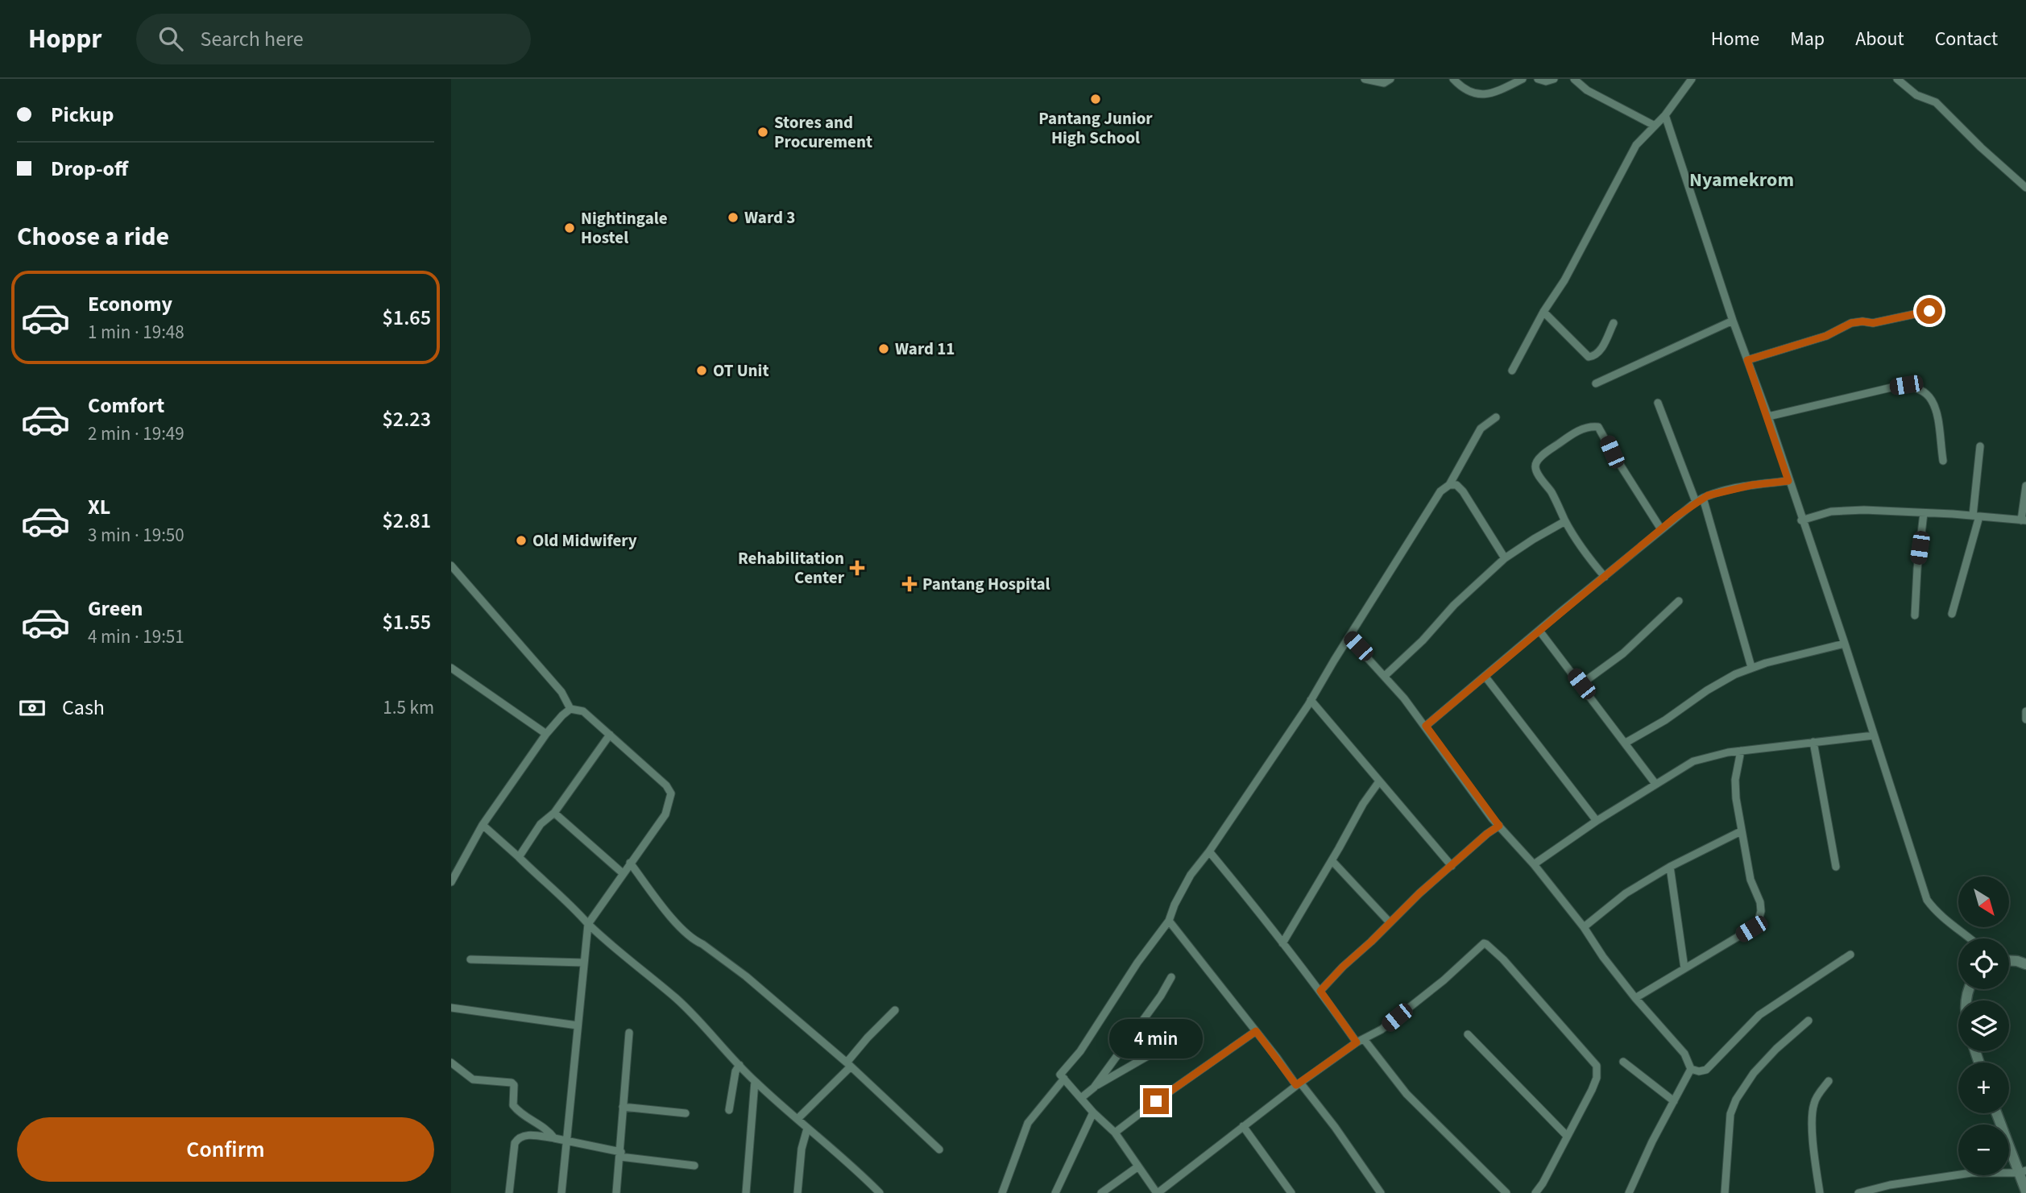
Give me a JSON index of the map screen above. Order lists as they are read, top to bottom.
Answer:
{
  "districts": ["Nyamekrom"],
  "places": {
    "other": [
      "Pantang Junior High School",
      "Stores and Procurement",
      "Ward 3",
      "Nightingale Hostel",
      "Ward 11",
      "OT Unit",
      "Old Midwifery"
    ],
    "health": ["Rehabilitation Center", "Pantang Hospital"]
  },
  "north": "bottom right",
  "page": {
    "header": "Hoppr",
    "search": "Search here",
    "nav": [
      "Home",
      "Map",
      "About",
      "Contact"
    ],
    "banner": ["Pickup", "Drop-off"],
    "heading": "Choose a ride",
    "list": [
      {
        "name": "Economy",
        "note": "1 min · 19:48",
        "value": "$1.65"
      },
      {
        "name": "Comfort",
        "note": "2 min · 19:49",
        "value": "$2.23"
      },
      {
        "name": "XL",
        "note": "3 min · 19:50",
        "value": "$2.81"
      },
      {
        "name": "Green",
        "note": "4 min · 19:51",
        "value": "$1.55"
      }
    ],
    "pay": ["Cash", "1.5 km"],
    "map_buttons": ["+", "−"],
    "bubble": "4 min",
    "buttons": "Confirm"
  }
}
